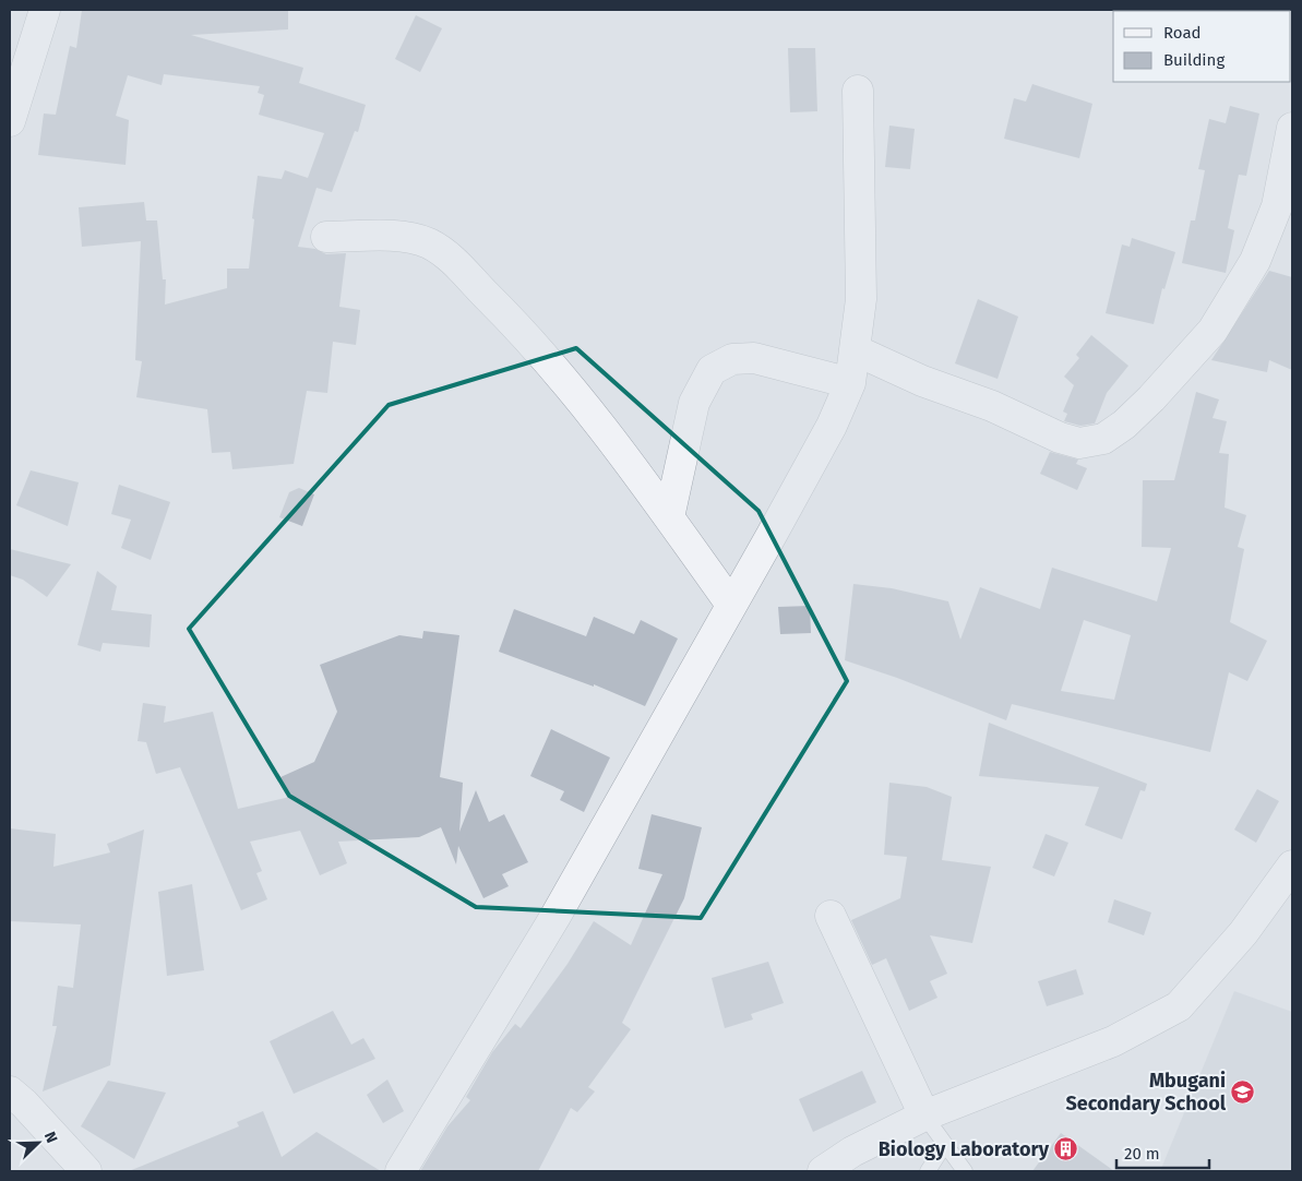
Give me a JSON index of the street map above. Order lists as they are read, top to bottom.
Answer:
{
  "places": {
    "school or university": ["Mbugani Secondary School"],
    "building": ["Biology Laboratory"]
  },
  "legend": ["Road", "Building"],
  "scale_bar": "20 m",
  "north": "top right"
}
